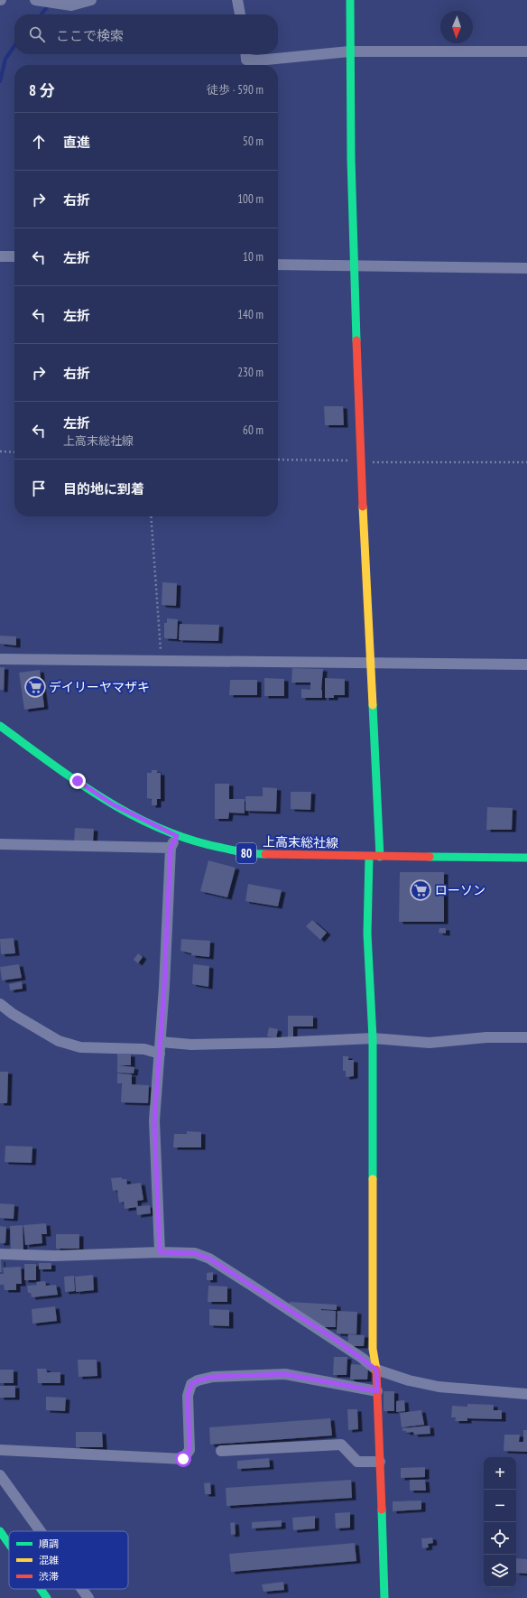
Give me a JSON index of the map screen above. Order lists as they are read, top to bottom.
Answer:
{
  "streets": {
    "street": ["上高末総社線", "80"]
  },
  "places": {
    "supermarket": ["デイリーヤマザキ", "ローソン"]
  },
  "legend": ["順調", "混雑", "渋滞"],
  "north": "bottom",
  "page": {
    "search": "ここで検索",
    "heading": ["8 分", "徒歩 · 590 m"],
    "list": [
      ["直進", "50 m"],
      ["右折", "100 m"],
      ["左折", "10 m"],
      ["左折", "140 m"],
      ["右折", "230 m"],
      ["左折", "上高末総社線", "60 m"],
      "目的地に到着"
    ],
    "map_buttons": ["+", "−"]
  }
}
